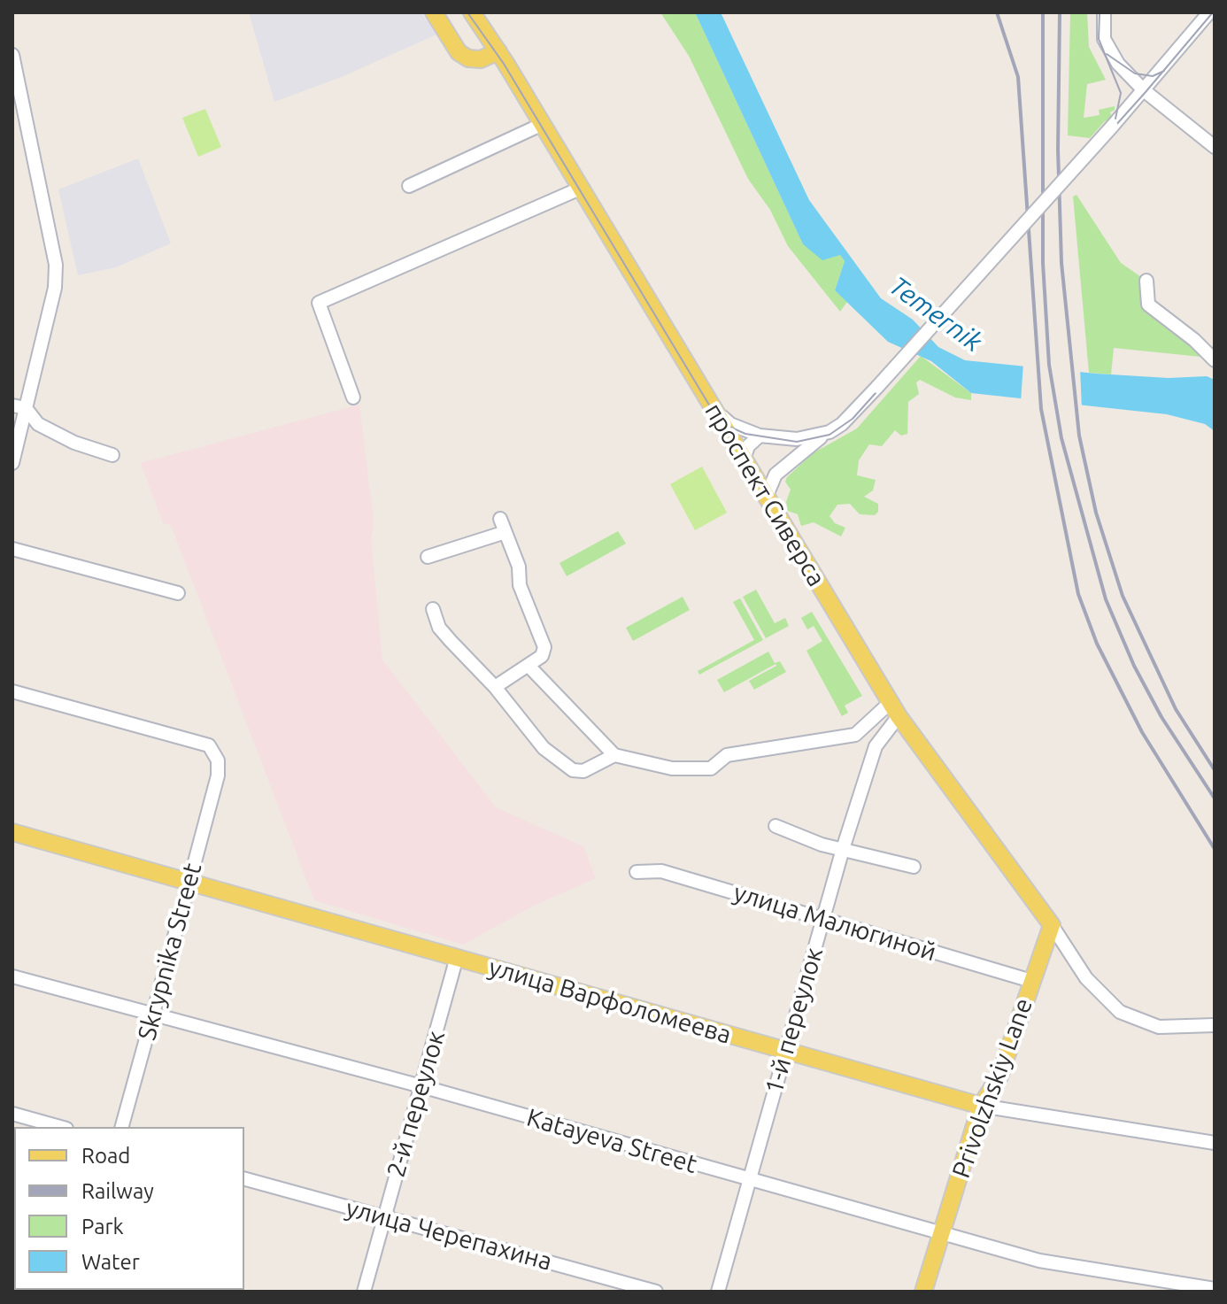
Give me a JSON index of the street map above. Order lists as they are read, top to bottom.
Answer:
{
  "streets": {
    "main road": ["проспект Сиверса", "улица Варфоломеева", "Privolzhskiy Lane"],
    "street": [
      "улица Малюгиной",
      "Skrypnika Street",
      "1-й переулок",
      "2-й переулок",
      "Katayeva Street",
      "улица Черепахина"
    ]
  },
  "crossings": [
    ["проспект Сиверса", "1-й переулок"],
    ["проспект Сиверса", "Privolzhskiy Lane"],
    ["улица Малюгиной", "1-й переулок"],
    ["улица Малюгиной", "Privolzhskiy Lane"],
    ["Skrypnika Street", "улица Варфоломеева"],
    ["Skrypnika Street", "Katayeva Street"],
    ["улица Варфоломеева", "1-й переулок"],
    ["улица Варфоломеева", "Privolzhskiy Lane"],
    ["улица Варфоломеева", "2-й переулок"],
    ["1-й переулок", "Katayeva Street"],
    ["Privolzhskiy Lane", "Katayeva Street"],
    ["2-й переулок", "Katayeva Street"],
    ["2-й переулок", "улица Черепахина"]
  ],
  "water": ["Temernik"],
  "legend": [
    "Road",
    "Railway",
    "Park",
    "Water"
  ]
}
